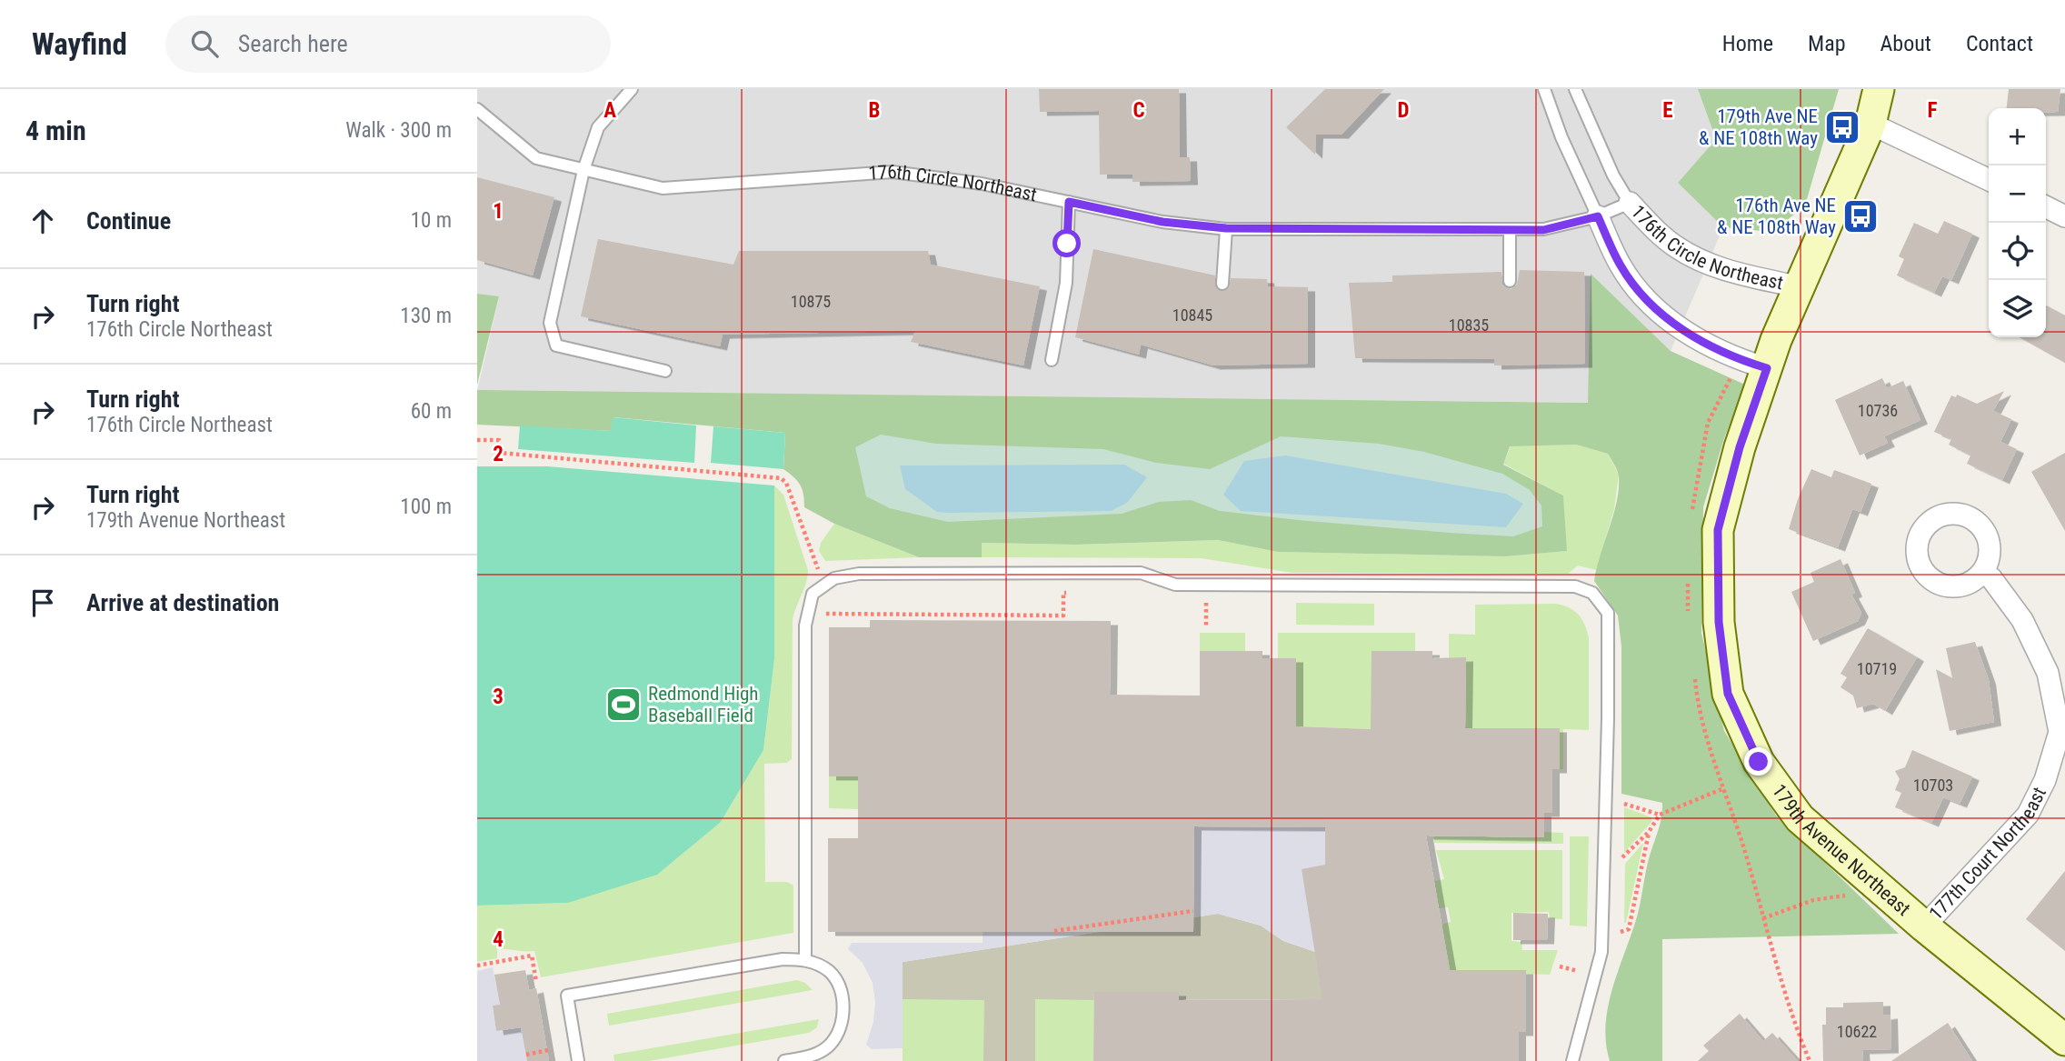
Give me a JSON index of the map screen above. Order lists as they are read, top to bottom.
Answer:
{
  "streets": {
    "street": ["176th Circle Northeast", "179th Avenue Northeast", "177th Court Northeast"]
  },
  "crossings": [
    ["176th Circle Northeast", "179th Avenue Northeast"],
    ["179th Avenue Northeast", "177th Court Northeast"]
  ],
  "places": {
    "bus stop": ["179th Ave NE & NE 108th Way", "176th Ave NE & NE 108th Way"],
    "sports": ["Redmond High Baseball Field"]
  },
  "house_numbers": [
    "10875",
    "10845",
    "10835",
    "10736",
    "10719",
    "10703",
    "10622"
  ],
  "page": {
    "header": "Wayfind",
    "search": "Search here",
    "nav": [
      "Home",
      "Map",
      "About",
      "Contact"
    ],
    "heading": ["4 min", "Walk · 300 m"],
    "map_buttons": ["+", "−"],
    "list": [
      ["Continue", "10 m"],
      ["Turn right", "176th Circle Northeast", "130 m"],
      ["Turn right", "176th Circle Northeast", "60 m"],
      ["Turn right", "179th Avenue Northeast", "100 m"],
      "Arrive at destination"
    ]
  },
  "grid": {
    "columns": [
      "A",
      "B",
      "C",
      "D",
      "E",
      "F"
    ],
    "rows": [
      "1",
      "2",
      "3",
      "4"
    ]
  }
}
